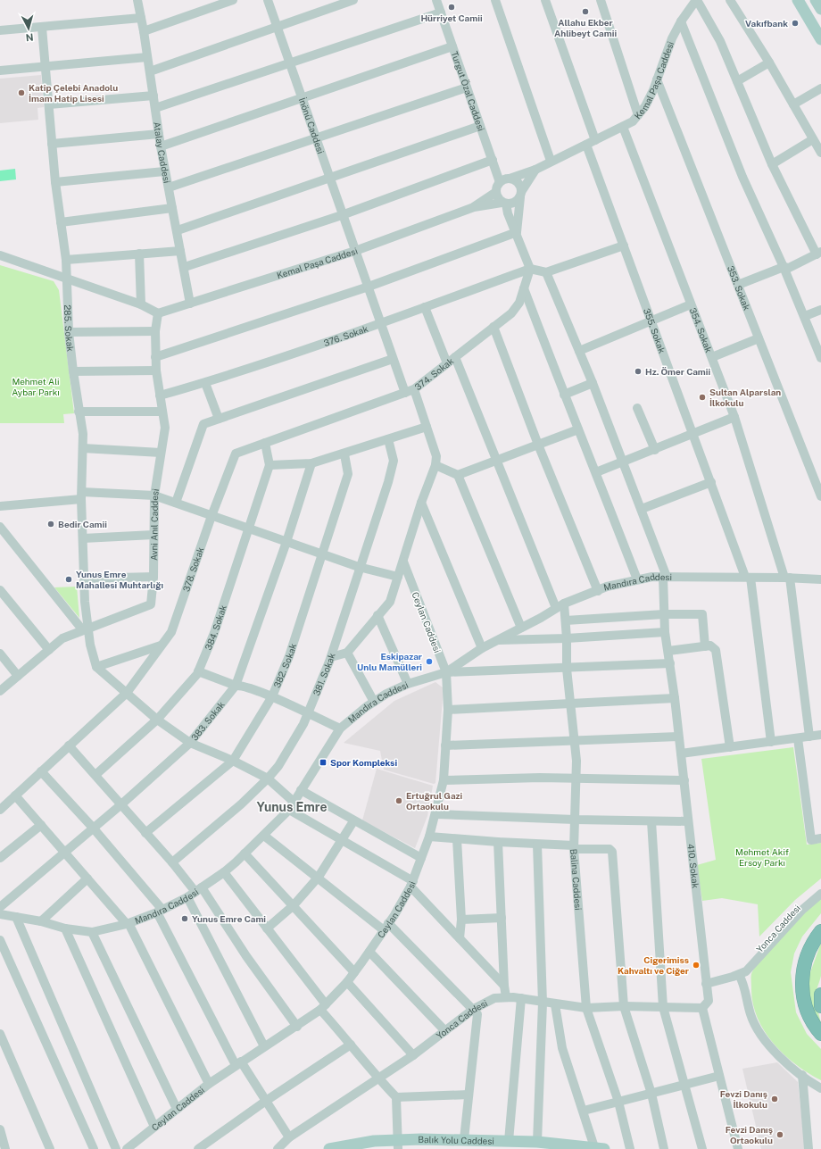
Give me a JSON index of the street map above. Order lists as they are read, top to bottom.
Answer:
{
  "streets": {
    "main road": ["Balık Yolu Caddesi"],
    "street": [
      "Kemal Paşa Caddesi",
      "Turgut Özal Caddesi",
      "İnönü Caddesi",
      "Atalay Caddesi",
      "353. Sokak",
      "285. Sokak",
      "355. Sokak",
      "354. Sokak",
      "376. Sokak",
      "374. Sokak",
      "Avni Anıl Caddesi",
      "378. Sokak",
      "Mandıra Caddesi",
      "Ceylan Caddesi",
      "384. Sokak",
      "382. Sokak",
      "381. Sokak",
      "383. Sokak",
      "410. Sokak",
      "Balina Caddesi",
      "Yonca Caddesi"
    ]
  },
  "crossings": [
    ["Kemal Paşa Caddesi", "Turgut Özal Caddesi"],
    ["Kemal Paşa Caddesi", "İnönü Caddesi"],
    ["Kemal Paşa Caddesi", "Atalay Caddesi"],
    ["Kemal Paşa Caddesi", "353. Sokak"],
    ["Kemal Paşa Caddesi", "355. Sokak"],
    ["Kemal Paşa Caddesi", "354. Sokak"],
    ["Kemal Paşa Caddesi", "Avni Anıl Caddesi"],
    ["İnönü Caddesi", "376. Sokak"],
    ["İnönü Caddesi", "378. Sokak"],
    ["285. Sokak", "Avni Anıl Caddesi"],
    ["355. Sokak", "Mandıra Caddesi"],
    ["354. Sokak", "Mandıra Caddesi"],
    ["376. Sokak", "374. Sokak"],
    ["376. Sokak", "Avni Anıl Caddesi"],
    ["374. Sokak", "378. Sokak"],
    ["374. Sokak", "Ceylan Caddesi"],
    ["374. Sokak", "Balina Caddesi"],
    ["378. Sokak", "384. Sokak"],
    ["Mandıra Caddesi", "Ceylan Caddesi"],
    ["Mandıra Caddesi", "410. Sokak"],
    ["Mandıra Caddesi", "Balina Caddesi"],
    ["410. Sokak", "Yonca Caddesi"],
    ["Balina Caddesi", "Yonca Caddesi"]
  ],
  "districts": ["Yunus Emre"],
  "parks": ["Mehmet Ali Aybar Parkı", "Mehmet Akif Ersoy Parkı"],
  "places": {
    "other": [
      "Hürriyet Camii",
      "Allahu Ekber Ahlibeyt Camii",
      "Vakıfbank",
      "Katip Çelebi Anadolu İmam Hatip Lisesi",
      "Hz. Ömer Camii",
      "Sultan Alparslan İlkokulu",
      "Bedir Camii",
      "Yunus Emre Mahallesi Muhtarlığı",
      "Eskipazar Unlu Mamülleri",
      "Ertuğrul Gazi Ortaokulu",
      "Yunus Emre Cami",
      "Cigerimiss Kahvaltı ve Ciğer",
      "Fevzi Danış İlkokulu",
      "Fevzi Danış Ortaokulu"
    ],
    "transit": ["Spor Kompleksi"]
  },
  "north": "bottom"
}
